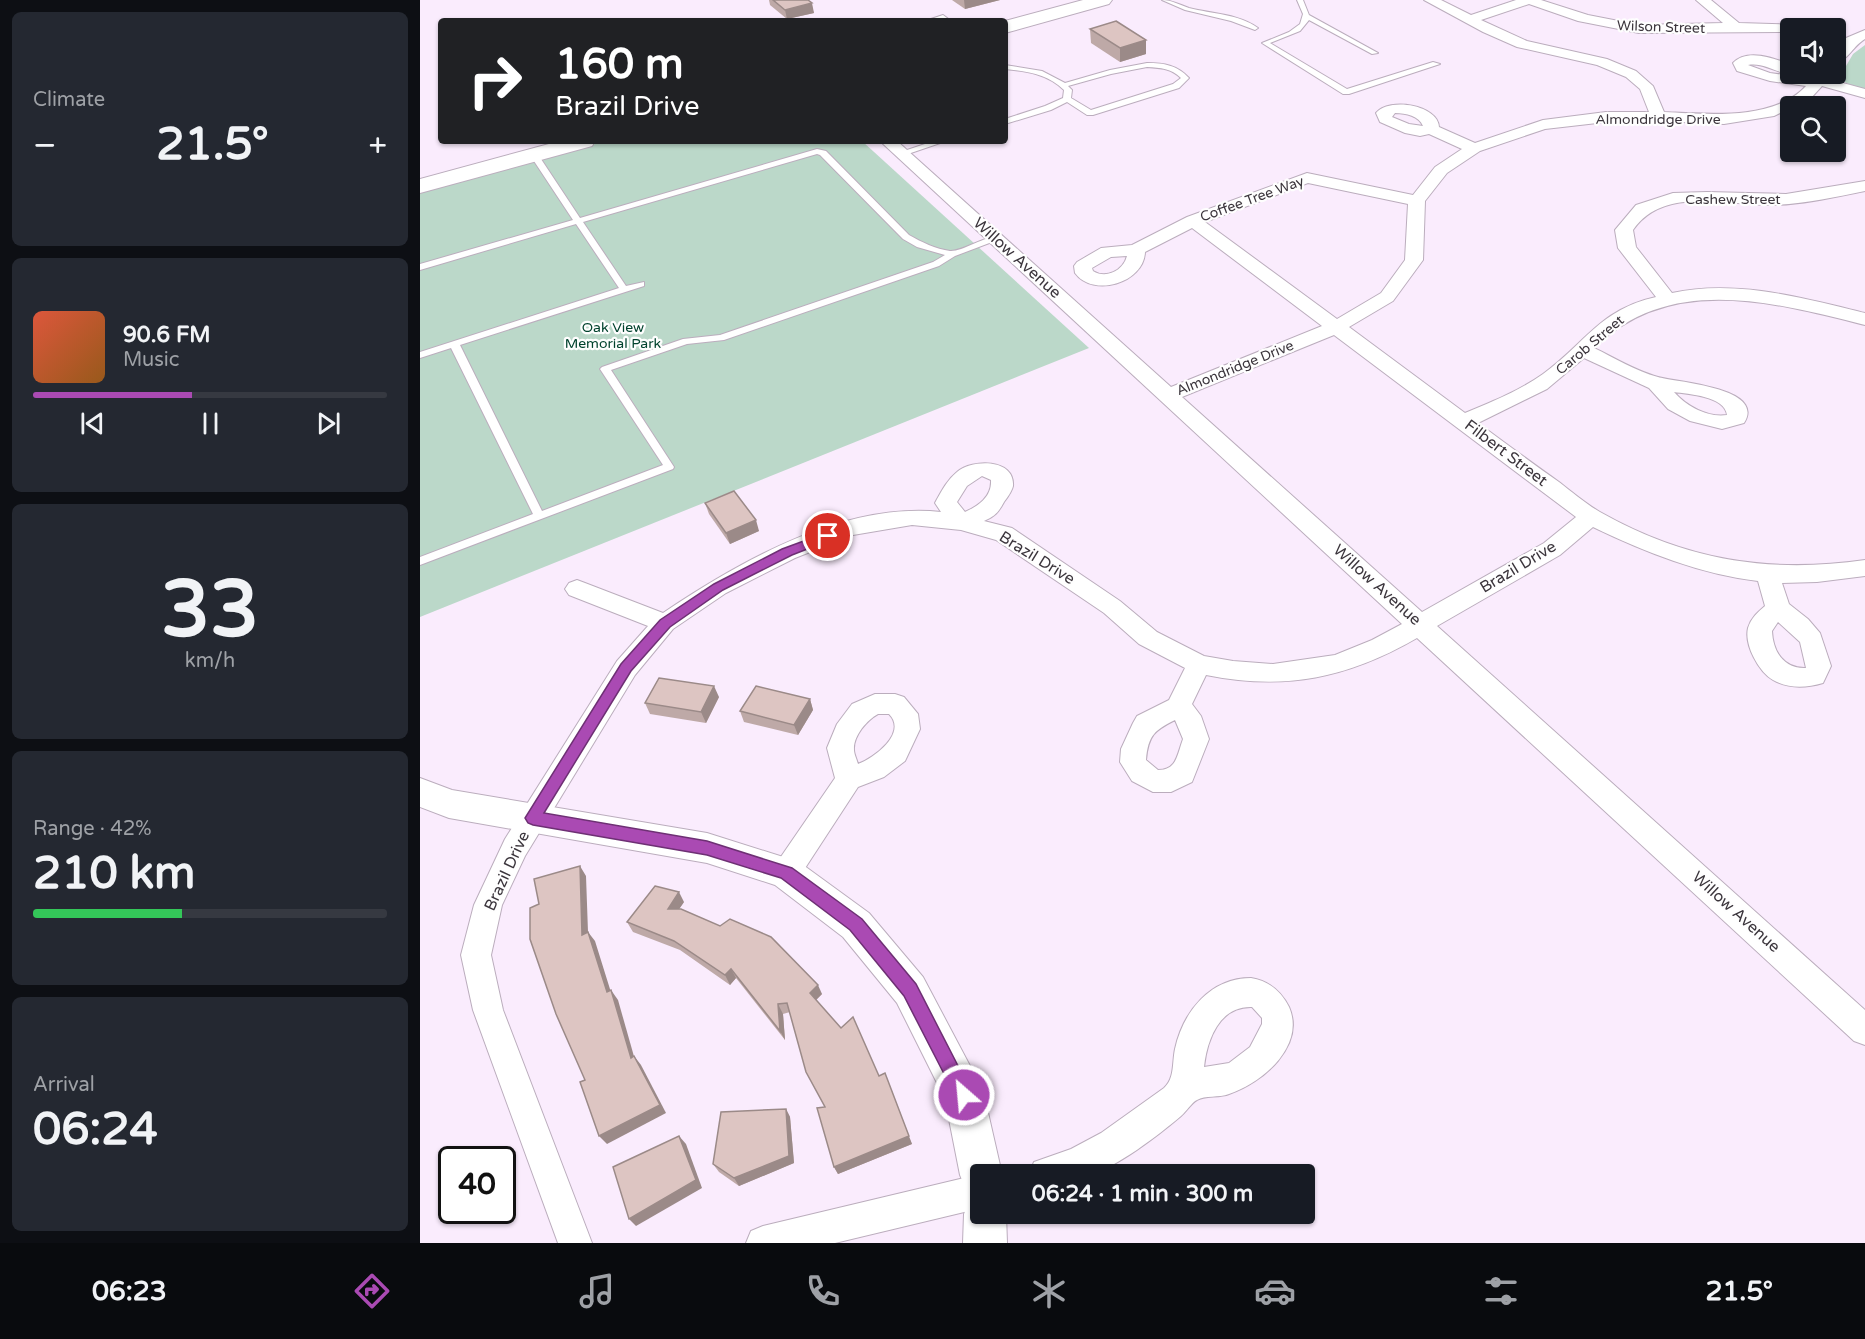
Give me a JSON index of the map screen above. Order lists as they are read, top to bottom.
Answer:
{
  "streets": {
    "street": [
      "Wilson Street",
      "Almondridge Drive",
      "Coffee Tree Way",
      "Cashew Street",
      "Willow Avenue",
      "Carob Street",
      "Filbert Street",
      "Brazil Drive"
    ]
  },
  "crossings": [
    ["Almondridge Drive", "Coffee Tree Way"],
    ["Almondridge Drive", "Willow Avenue"],
    ["Almondridge Drive", "Filbert Street"],
    ["Coffee Tree Way", "Filbert Street"],
    ["Cashew Street", "Carob Street"],
    ["Willow Avenue", "Brazil Drive"],
    ["Carob Street", "Filbert Street"],
    ["Filbert Street", "Brazil Drive"]
  ],
  "parks": ["Oak View Memorial Park"],
  "page": {
    "tile": [
      "Climate",
      ["33", "km/h"],
      ["Range · 42%", "210 km"],
      ["Arrival", "06:24"]
    ],
    "turn": ["160 m", "Brazil Drive"],
    "heat": ["−", "21.5°", "+"],
    "song": ["90.6 FM", "Music"],
    "limit": "40",
    "trip": "06:24 · 1 min · 300 m",
    "tabs": ["06:23", "21.5°"]
  }
}
